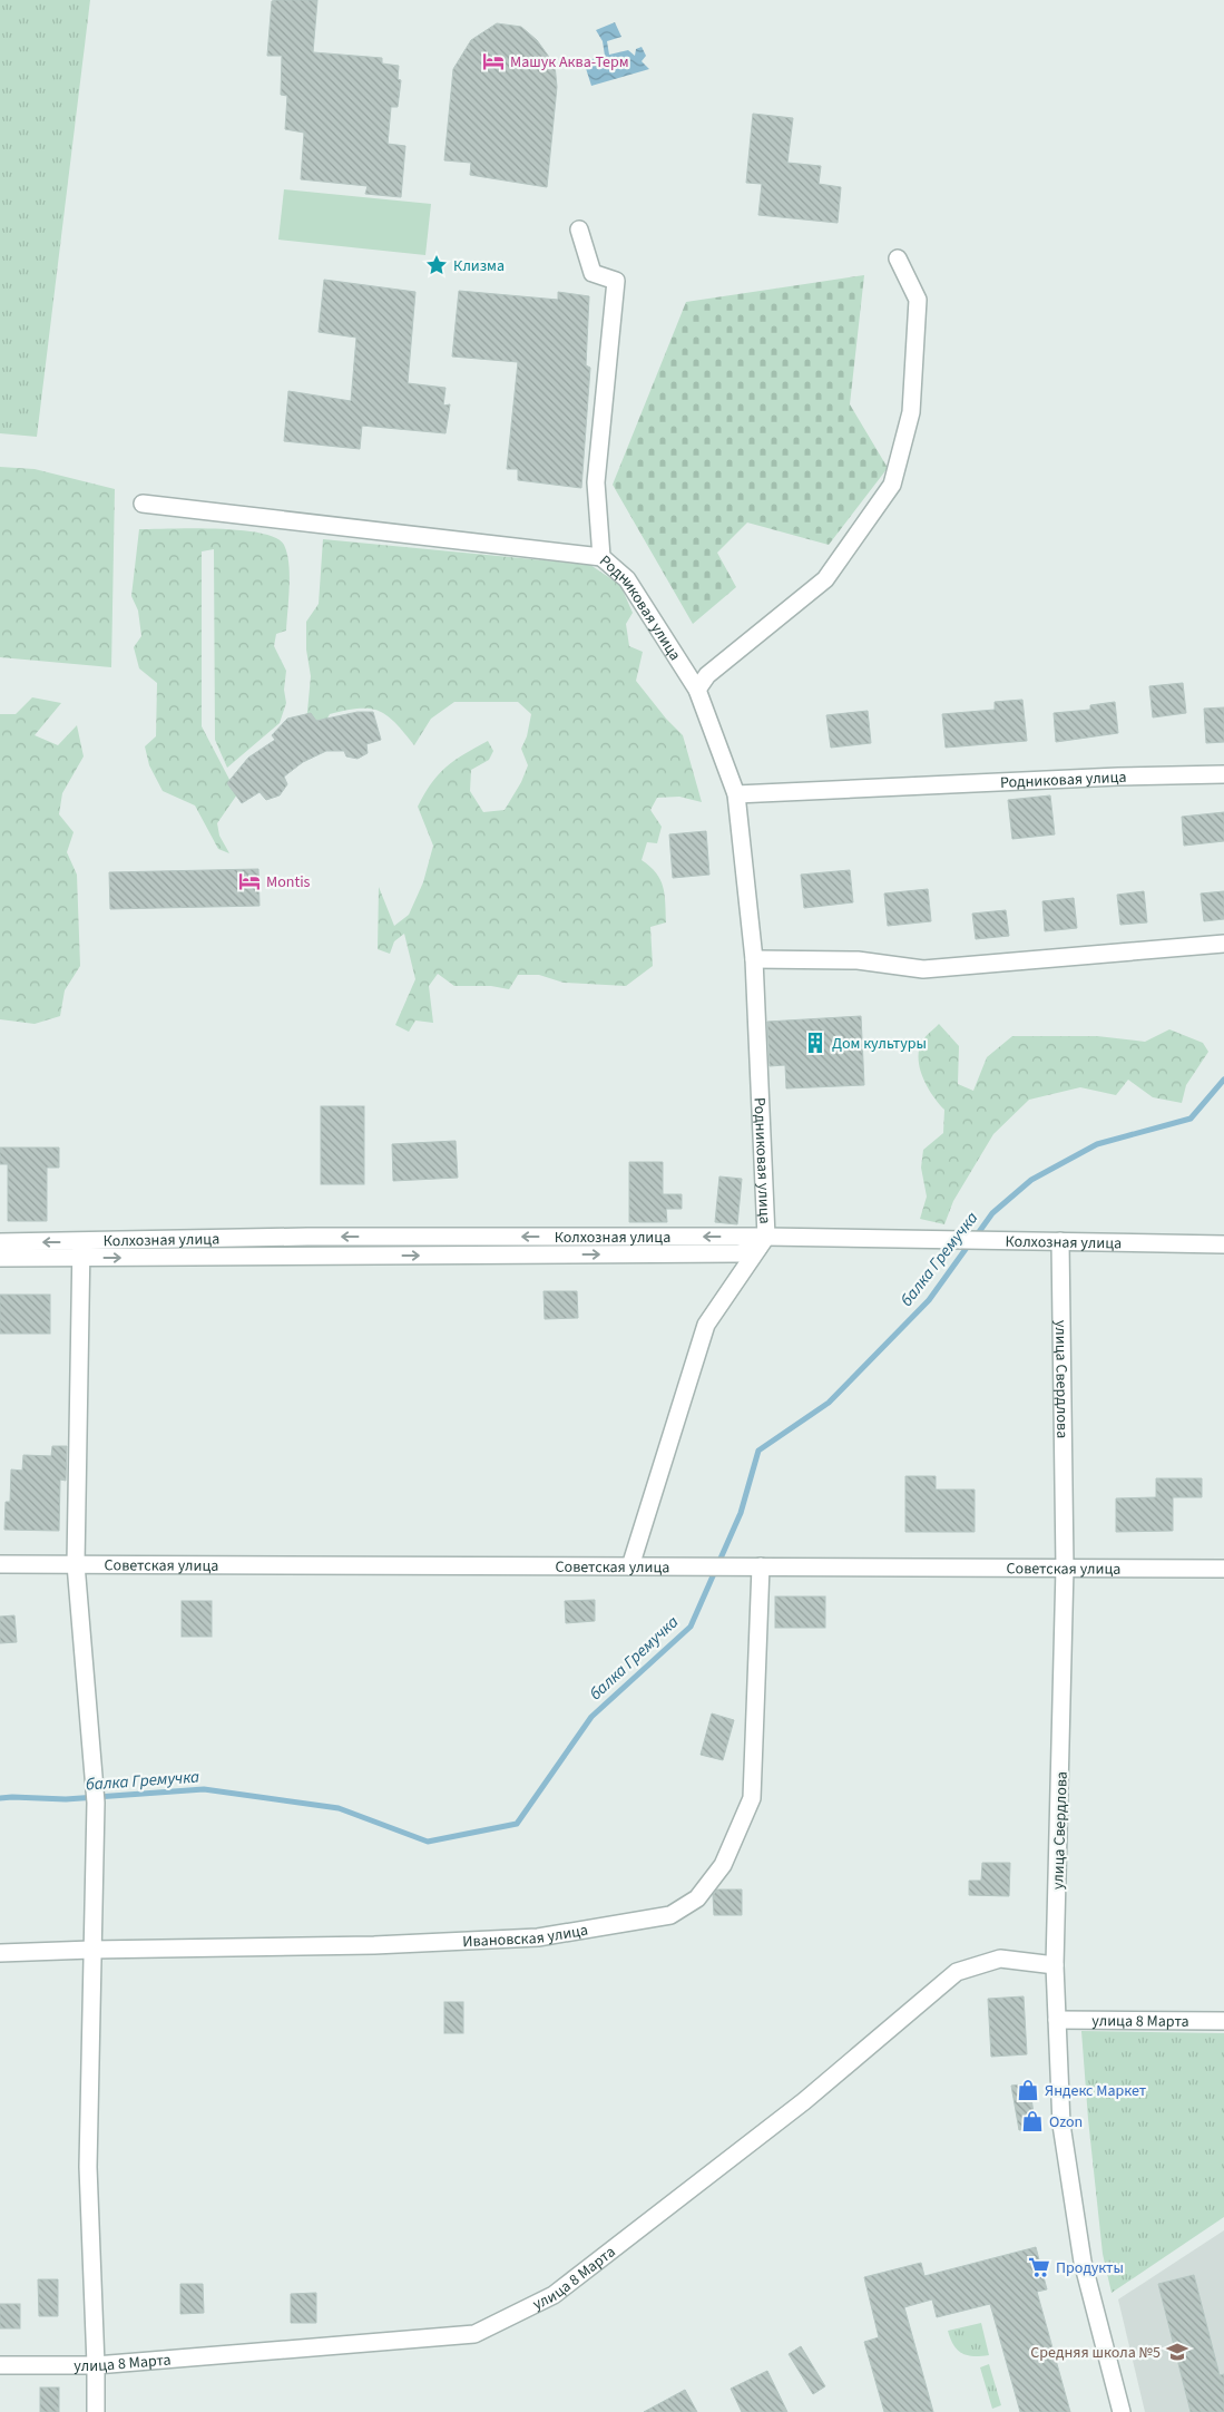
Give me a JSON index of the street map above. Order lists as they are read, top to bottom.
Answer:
{
  "streets": {
    "street": [
      "Родниковая улица",
      "Колхозная улица",
      "улица Свердлова",
      "Советская улица",
      "Ивановская улица",
      "улица 8 Марта"
    ]
  },
  "crossings": [
    ["Родниковая улица", "Колхозная улица"],
    ["Родниковая улица", "Советская улица"],
    ["Колхозная улица", "улица Свердлова"],
    ["улица Свердлова", "Советская улица"],
    ["улица Свердлова", "улица 8 Марта"],
    ["Советская улица", "Ивановская улица"]
  ],
  "water": ["балка Гремучка"],
  "places": {
    "hotel": ["Машук Аква-Терм", "Montis"],
    "place": ["Клизма"],
    "building": ["Дом культуры"],
    "shop": ["Яндекс Маркет", "Ozon"],
    "supermarket": ["Продукты"],
    "school or university": ["Средняя школа №5"]
  }
}
